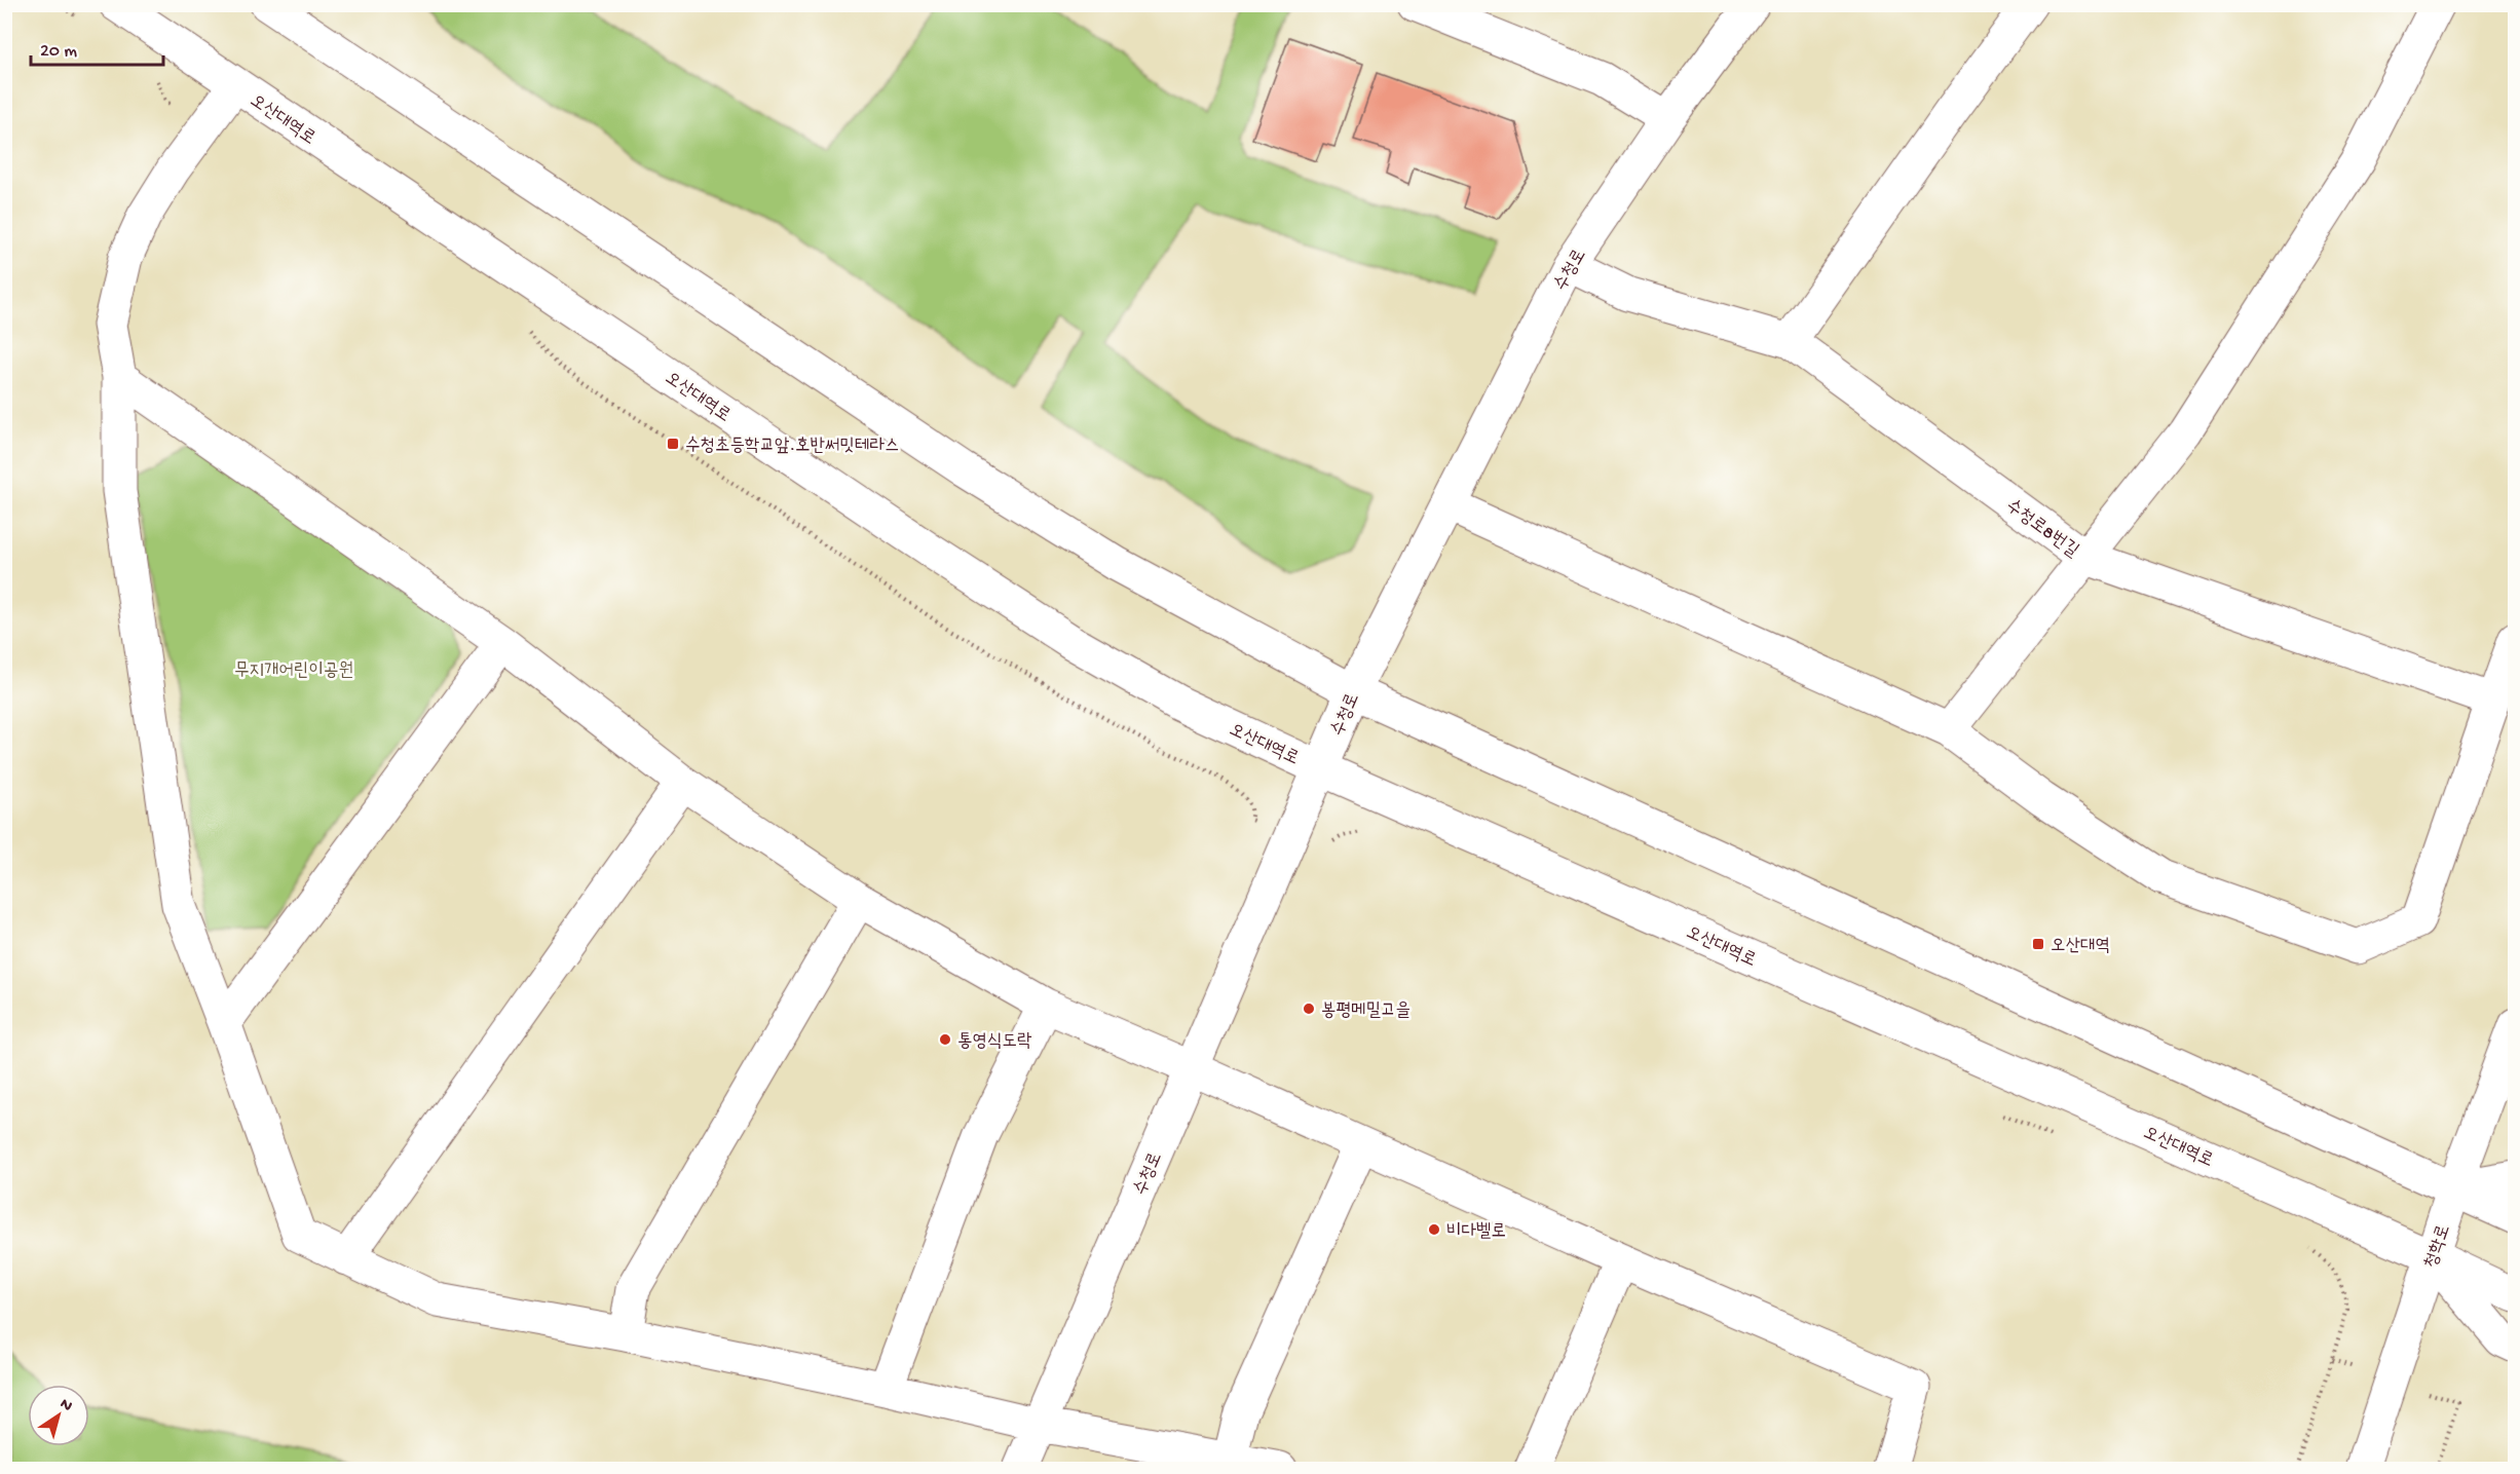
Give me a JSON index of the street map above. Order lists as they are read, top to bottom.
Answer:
{
  "streets": {
    "street": [
      "오산대역로",
      "수청로",
      "수청로8번길",
      "청학로"
    ]
  },
  "crossings": [
    ["오산대역로", "수청로"],
    ["오산대역로", "청학로"],
    ["수청로", "수청로8번길"]
  ],
  "parks": ["무지개어린이공원"],
  "places": {
    "transit": ["수청초등학교앞.호반써밋테라스", "오산대역"],
    "other": ["봉평메밀고을", "통영식도락", "비다벨로"]
  },
  "scale_bar": "20 m",
  "north": "top right"
}
